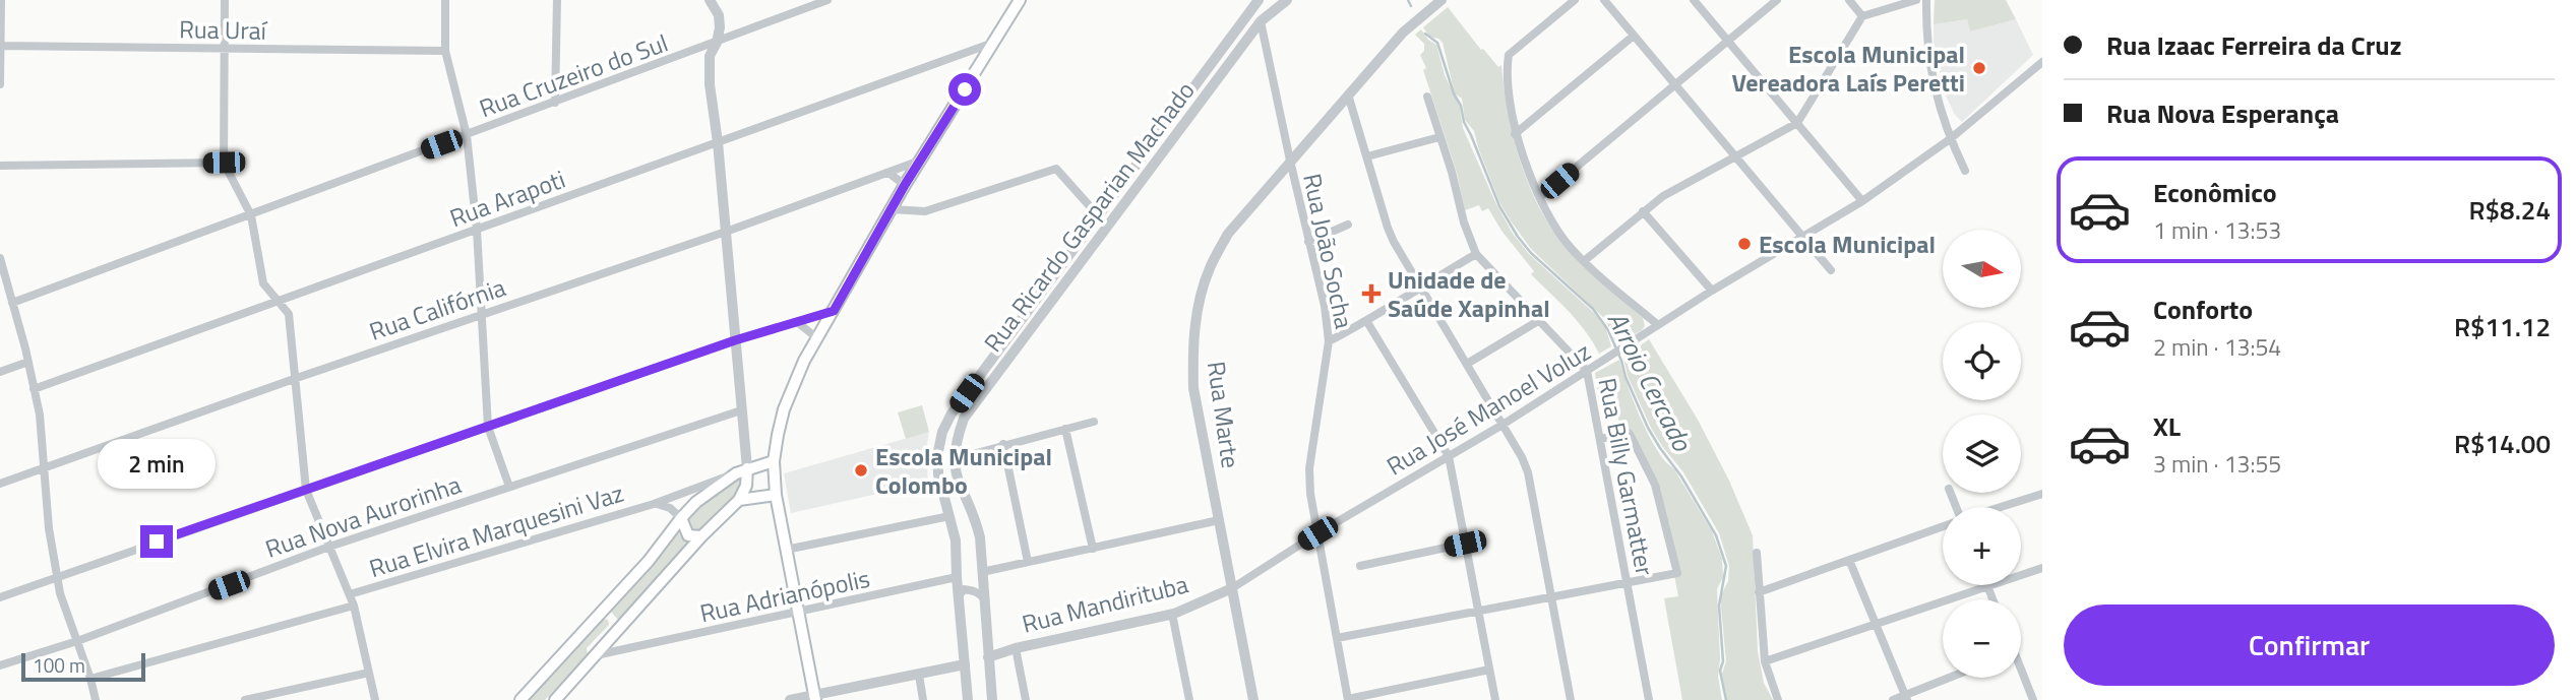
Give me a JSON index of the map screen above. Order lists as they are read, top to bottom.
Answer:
{
  "streets": {
    "street": [
      "Rua Uraí",
      "Rua Cruzeiro do Sul",
      "Rua Arapoti",
      "Rua Ricardo Gasparian Machado",
      "Rua João Socha",
      "Rua Califórnia",
      "Rua José Manoel Voluz",
      "Rua Marte",
      "Rua Billy Garmatter",
      "Rua Nova Aurorinha",
      "Rua Elvira Marquesini Vaz",
      "Rua Adrianópolis",
      "Rua Mandirituba"
    ]
  },
  "crossings": [
    ["Rua Ricardo Gasparian Machado", "Rua João Socha"],
    ["Rua Ricardo Gasparian Machado", "Rua Adrianópolis"],
    ["Rua Ricardo Gasparian Machado", "Rua Mandirituba"],
    ["Rua João Socha", "Rua José Manoel Voluz"],
    ["Rua João Socha", "Rua Marte"],
    ["Rua José Manoel Voluz", "Rua Marte"],
    ["Rua José Manoel Voluz", "Rua Billy Garmatter"],
    ["Rua José Manoel Voluz", "Rua Mandirituba"],
    ["Rua Marte", "Rua Mandirituba"]
  ],
  "water": ["Arroio Cercado"],
  "places": {
    "other": ["Escola Municipal Vereadora Laís Peretti", "Escola Municipal", "Escola Municipal Colombo"],
    "health": ["Unidade de Saúde Xapinhal"]
  },
  "scale_bar": "100 m",
  "north": "right",
  "page": {
    "banner": ["Rua Izaac Ferreira da Cruz", "Rua Nova Esperança"],
    "list": [
      {
        "name": "Econômico",
        "note": "1 min · 13:53",
        "value": "R$8.24"
      },
      {
        "name": "Conforto",
        "note": "2 min · 13:54",
        "value": "R$11.12"
      },
      {
        "name": "XL",
        "note": "3 min · 13:55",
        "value": "R$14.00"
      }
    ],
    "map_buttons": ["+", "−"],
    "bubble": "2 min",
    "buttons": "Confirmar",
    "scale": "100 m"
  }
}
